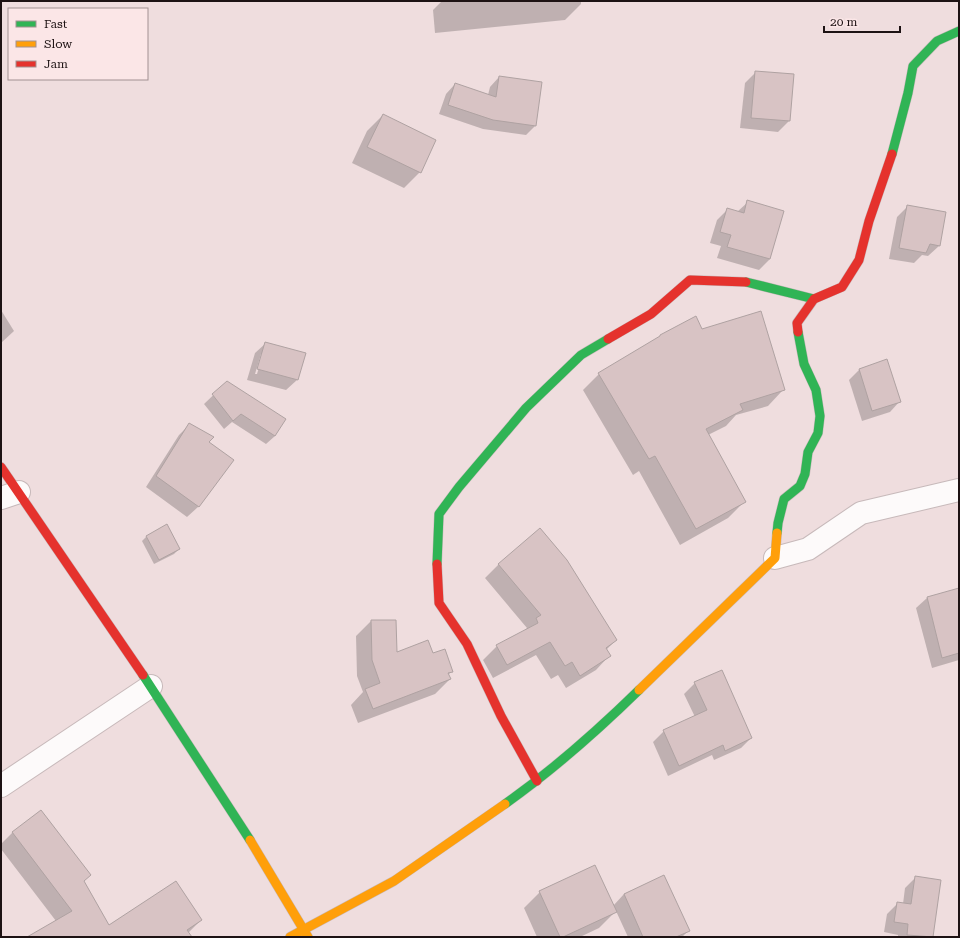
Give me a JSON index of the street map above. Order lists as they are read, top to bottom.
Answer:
{
  "legend": ["Fast", "Slow", "Jam"],
  "scale_bar": "20 m"
}
